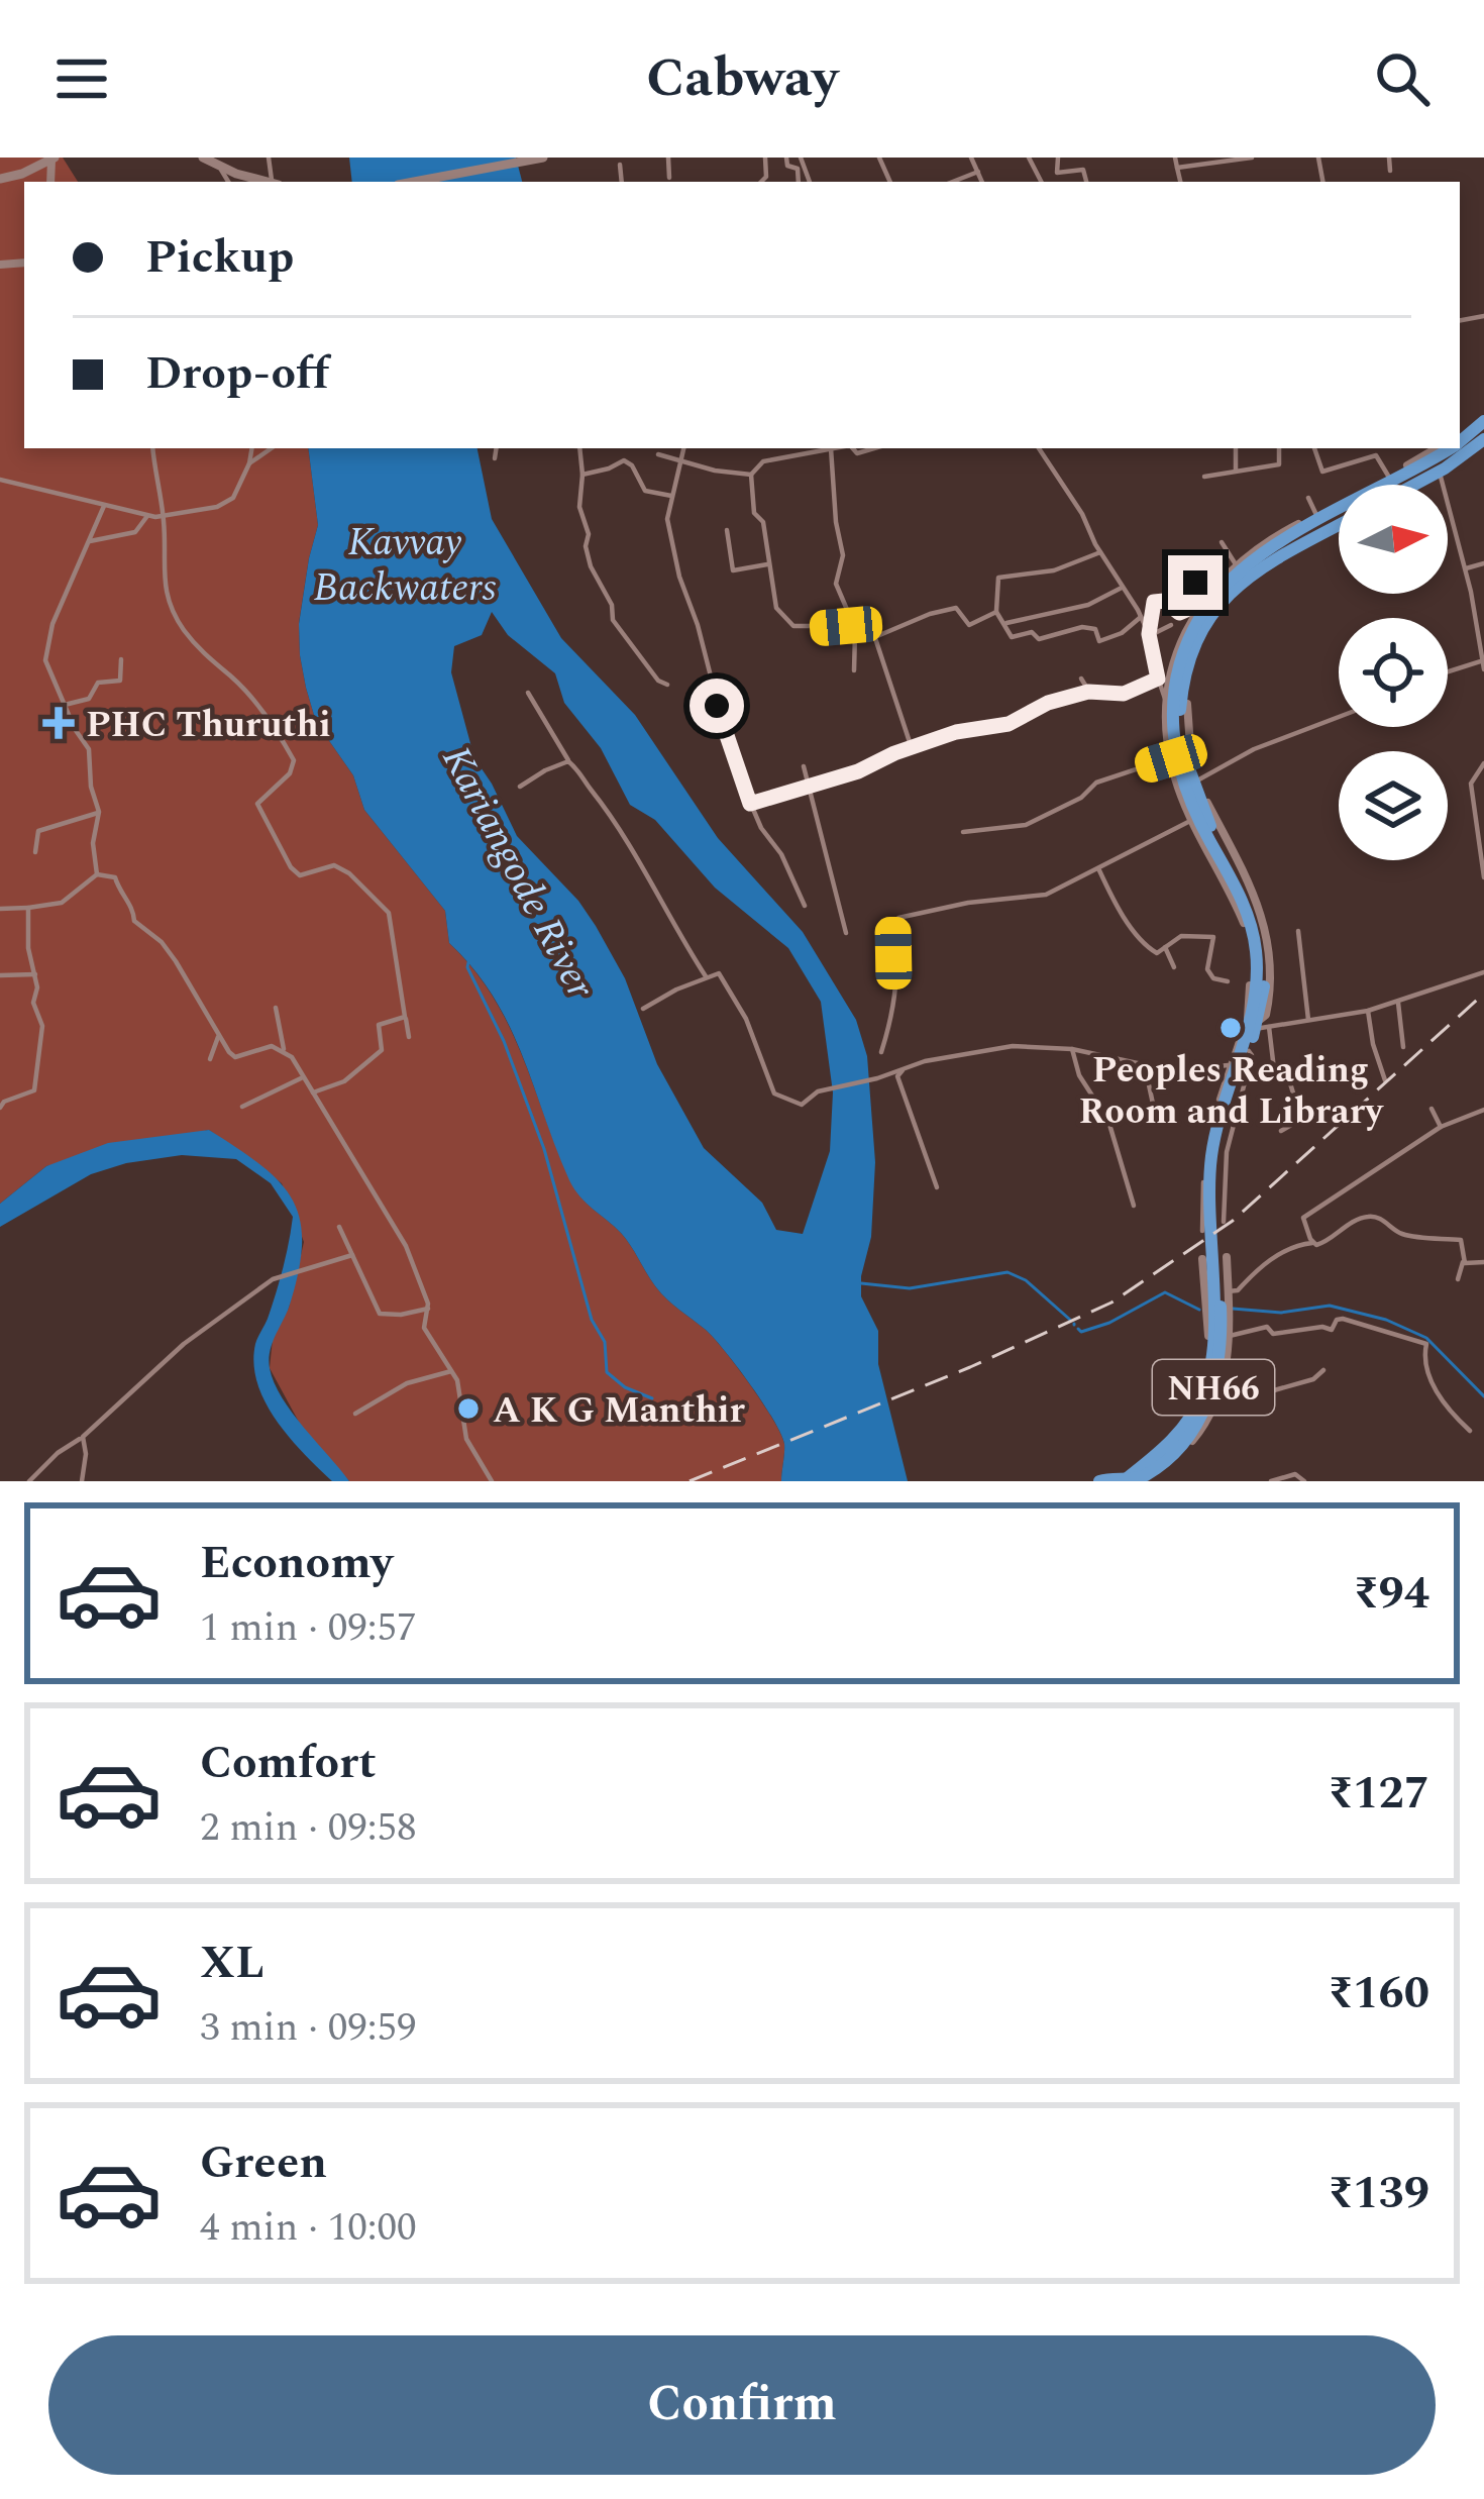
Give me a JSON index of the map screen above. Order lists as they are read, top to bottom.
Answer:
{
  "streets": {
    "highway": ["NH66"]
  },
  "water": ["Kavvay Backwaters", "Kariangode River"],
  "places": {
    "health": ["PHC Thuruthi"],
    "other": ["Peoples Reading Room and Library", "A K G Manthir"]
  },
  "north": "right",
  "page": {
    "header": "Cabway",
    "banner": ["Pickup", "Drop-off"],
    "list": [
      {
        "name": "Economy",
        "note": "1 min · 09:57",
        "value": "₹94"
      },
      {
        "name": "Comfort",
        "note": "2 min · 09:58",
        "value": "₹127"
      },
      {
        "name": "XL",
        "note": "3 min · 09:59",
        "value": "₹160"
      },
      {
        "name": "Green",
        "note": "4 min · 10:00",
        "value": "₹139"
      }
    ],
    "buttons": "Confirm"
  }
}
